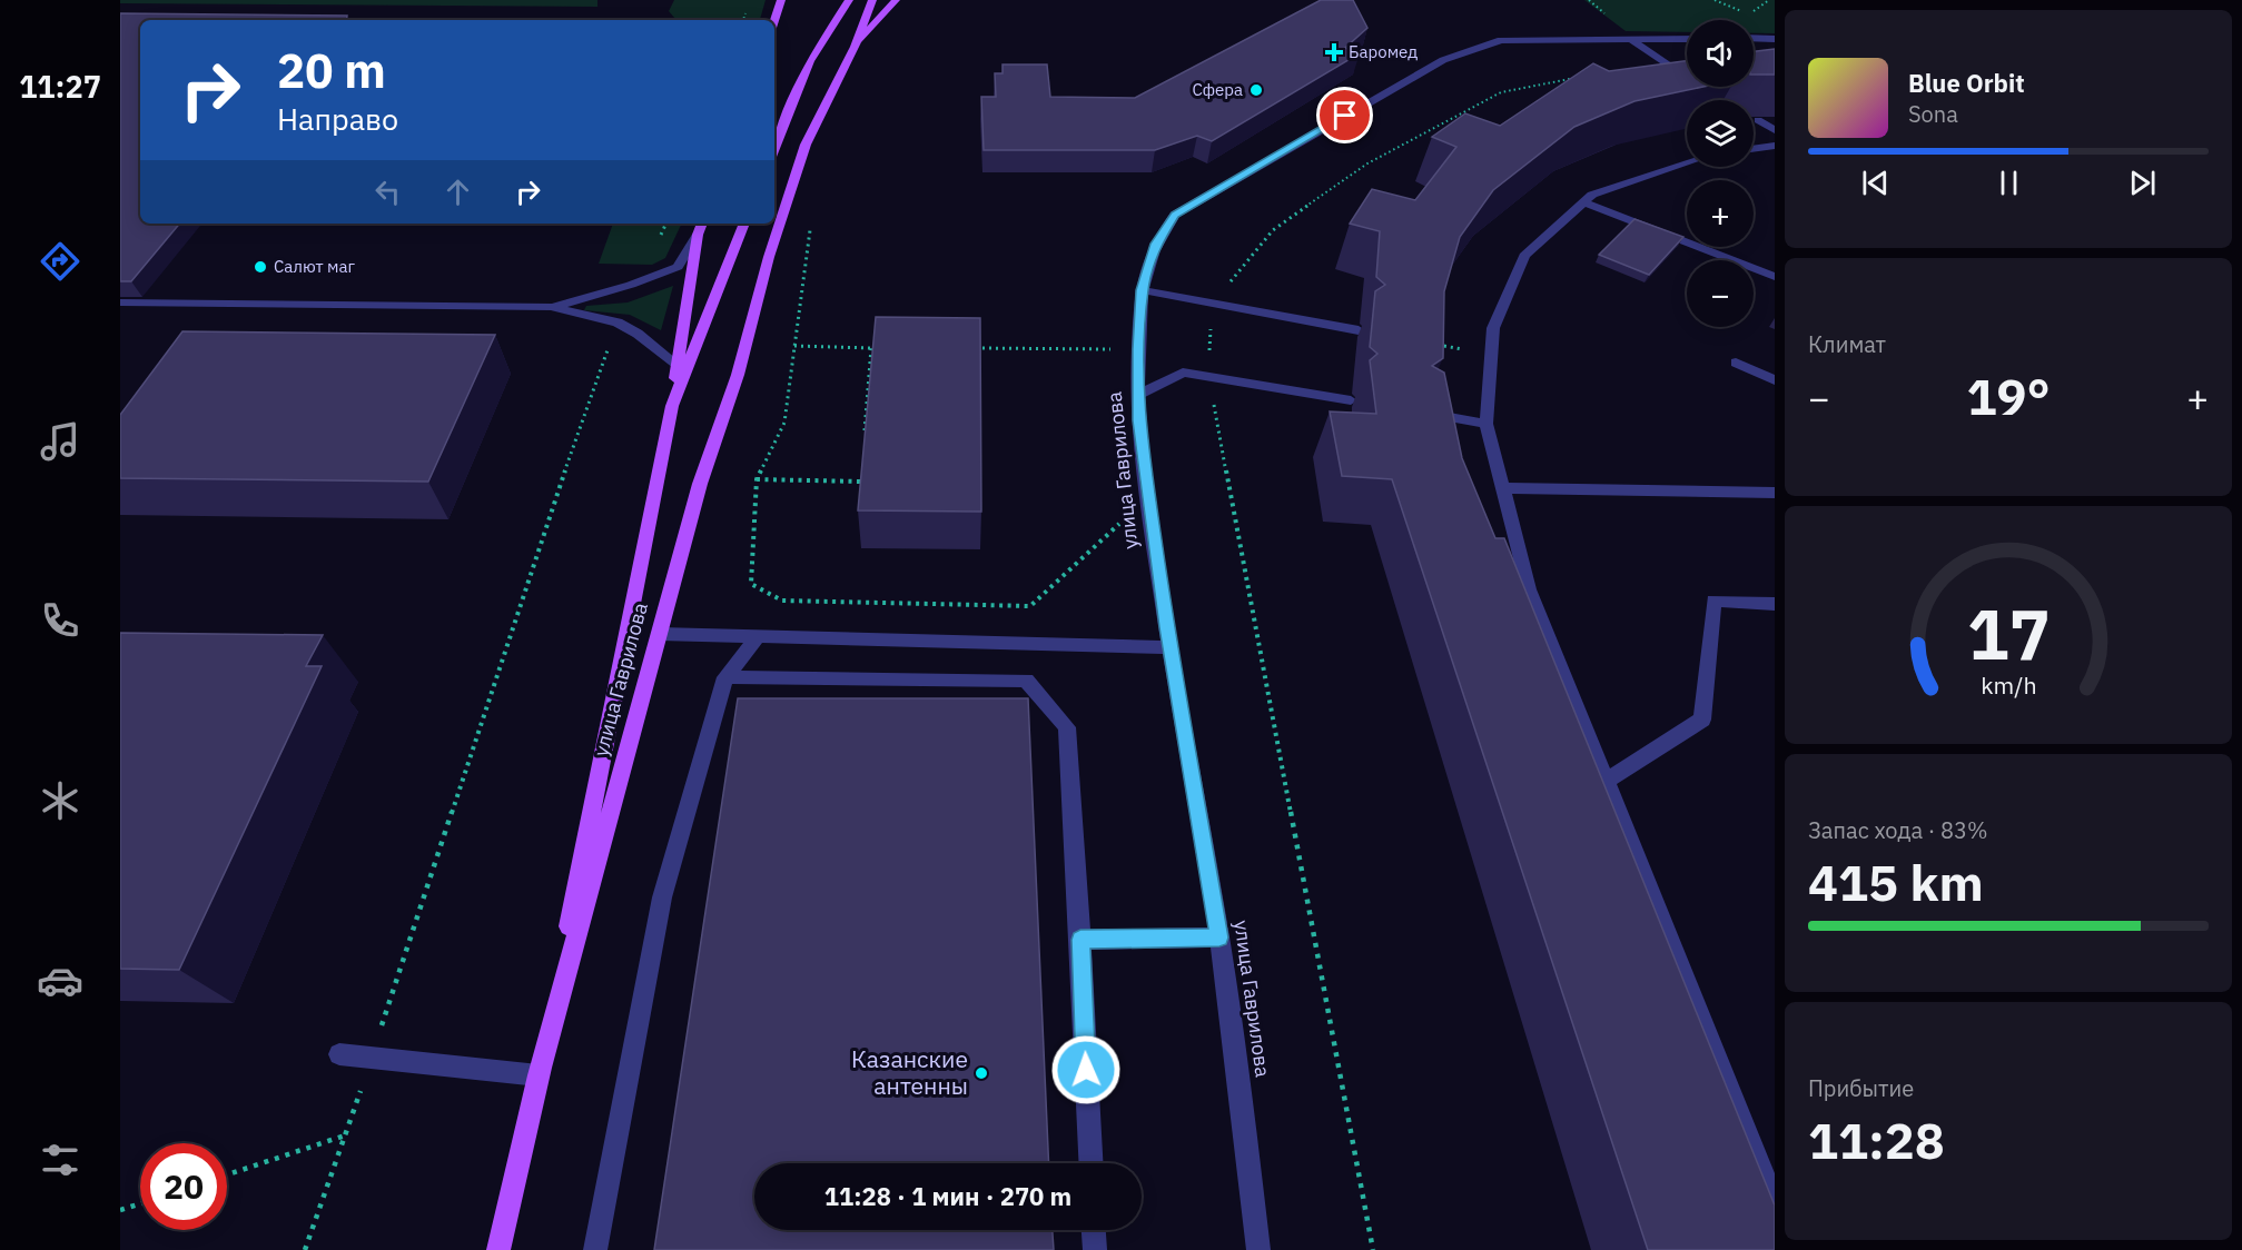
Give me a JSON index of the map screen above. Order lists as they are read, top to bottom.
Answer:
{
  "streets": {
    "main road": ["улица Гаврилова"]
  },
  "places": {
    "health": ["Баромед"],
    "other": ["Сфера", "Салют маг", "Казанские антенны"]
  },
  "page": {
    "tabs": "11:27",
    "map_buttons": ["+", "−"],
    "turn": ["20 m", "Направо"],
    "song": ["Blue Orbit", "Sona"],
    "tile": [
      "Климат",
      ["Запас хода · 83%", "415 km"],
      ["Прибытие", "11:28"]
    ],
    "heat": ["−", "19°", "+"],
    "limit": "20",
    "trip": "11:28 · 1 мин · 270 m",
    "gauge": ["17", "km/h"]
  }
}
